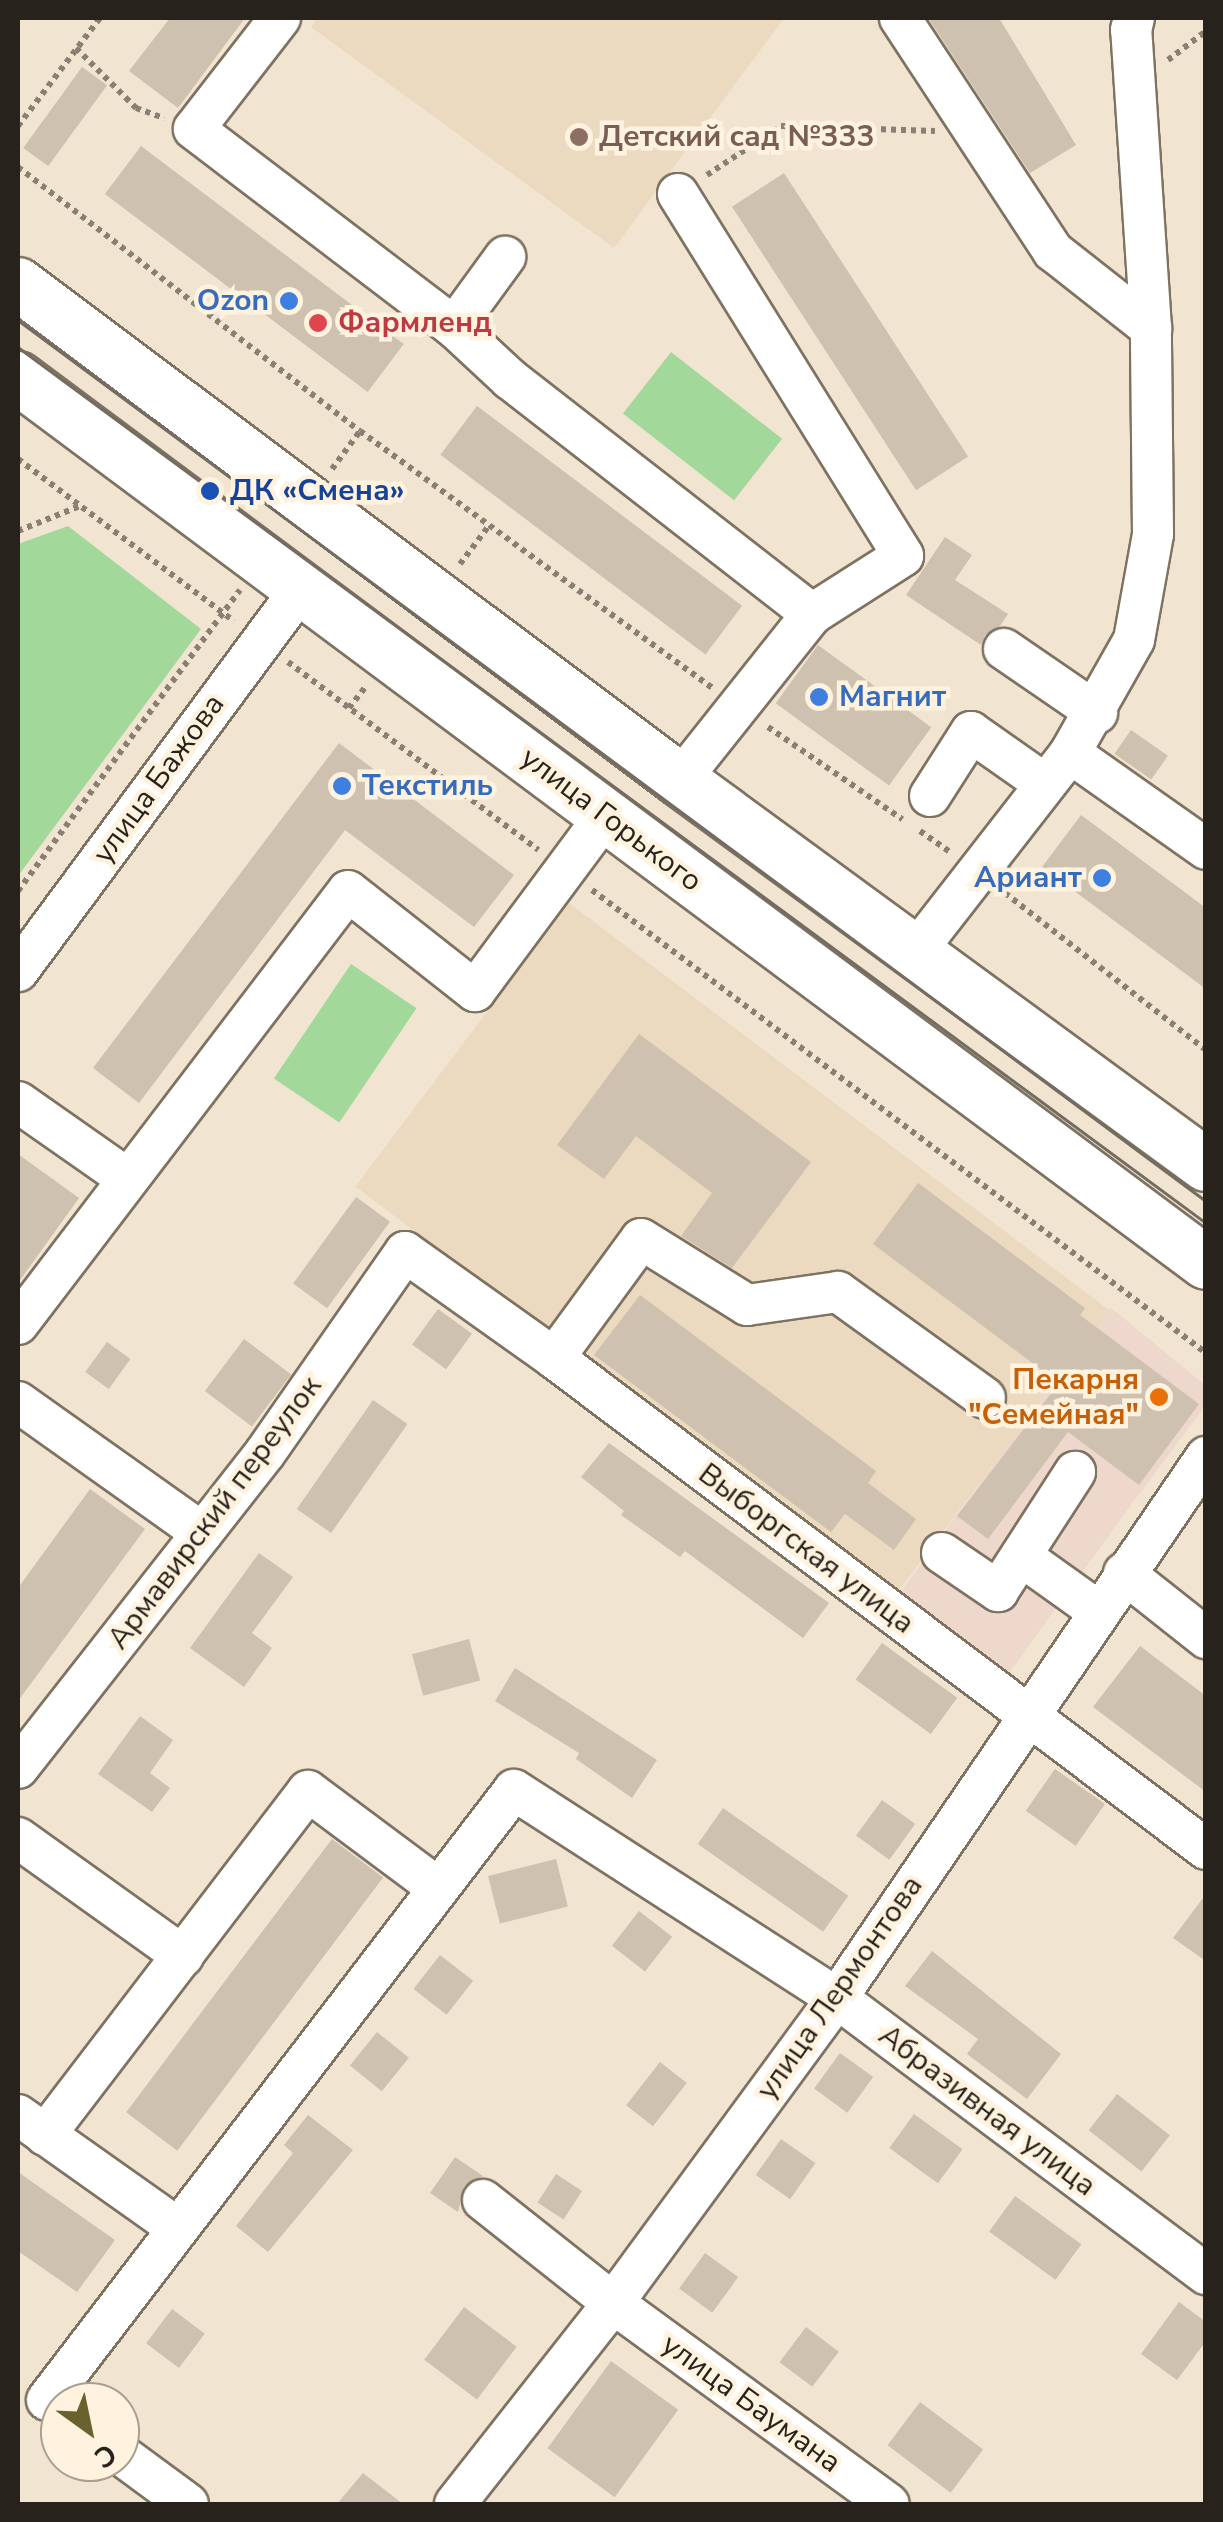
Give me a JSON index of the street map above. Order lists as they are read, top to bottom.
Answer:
{
  "streets": {
    "main road": ["улица Горького"],
    "street": [
      "улица Бажова",
      "Армавирский переулок",
      "Выборгская улица",
      "улица Лермонтова",
      "Абразивная улица",
      "улица Баумана"
    ]
  },
  "crossings": [
    ["улица Бажова", "улица Горького"],
    ["Армавирский переулок", "Выборгская улица"],
    ["Выборгская улица", "улица Лермонтова"],
    ["улица Лермонтова", "Абразивная улица"],
    ["улица Лермонтова", "улица Баумана"]
  ],
  "places": [
    "Детский сад №333",
    "Ozon",
    "Фармленд",
    "ДК «Смена»",
    "Магнит",
    "Текстиль",
    "Ариант",
    "Пекарня \"Семейная\""
  ],
  "north": "bottom right"
}
